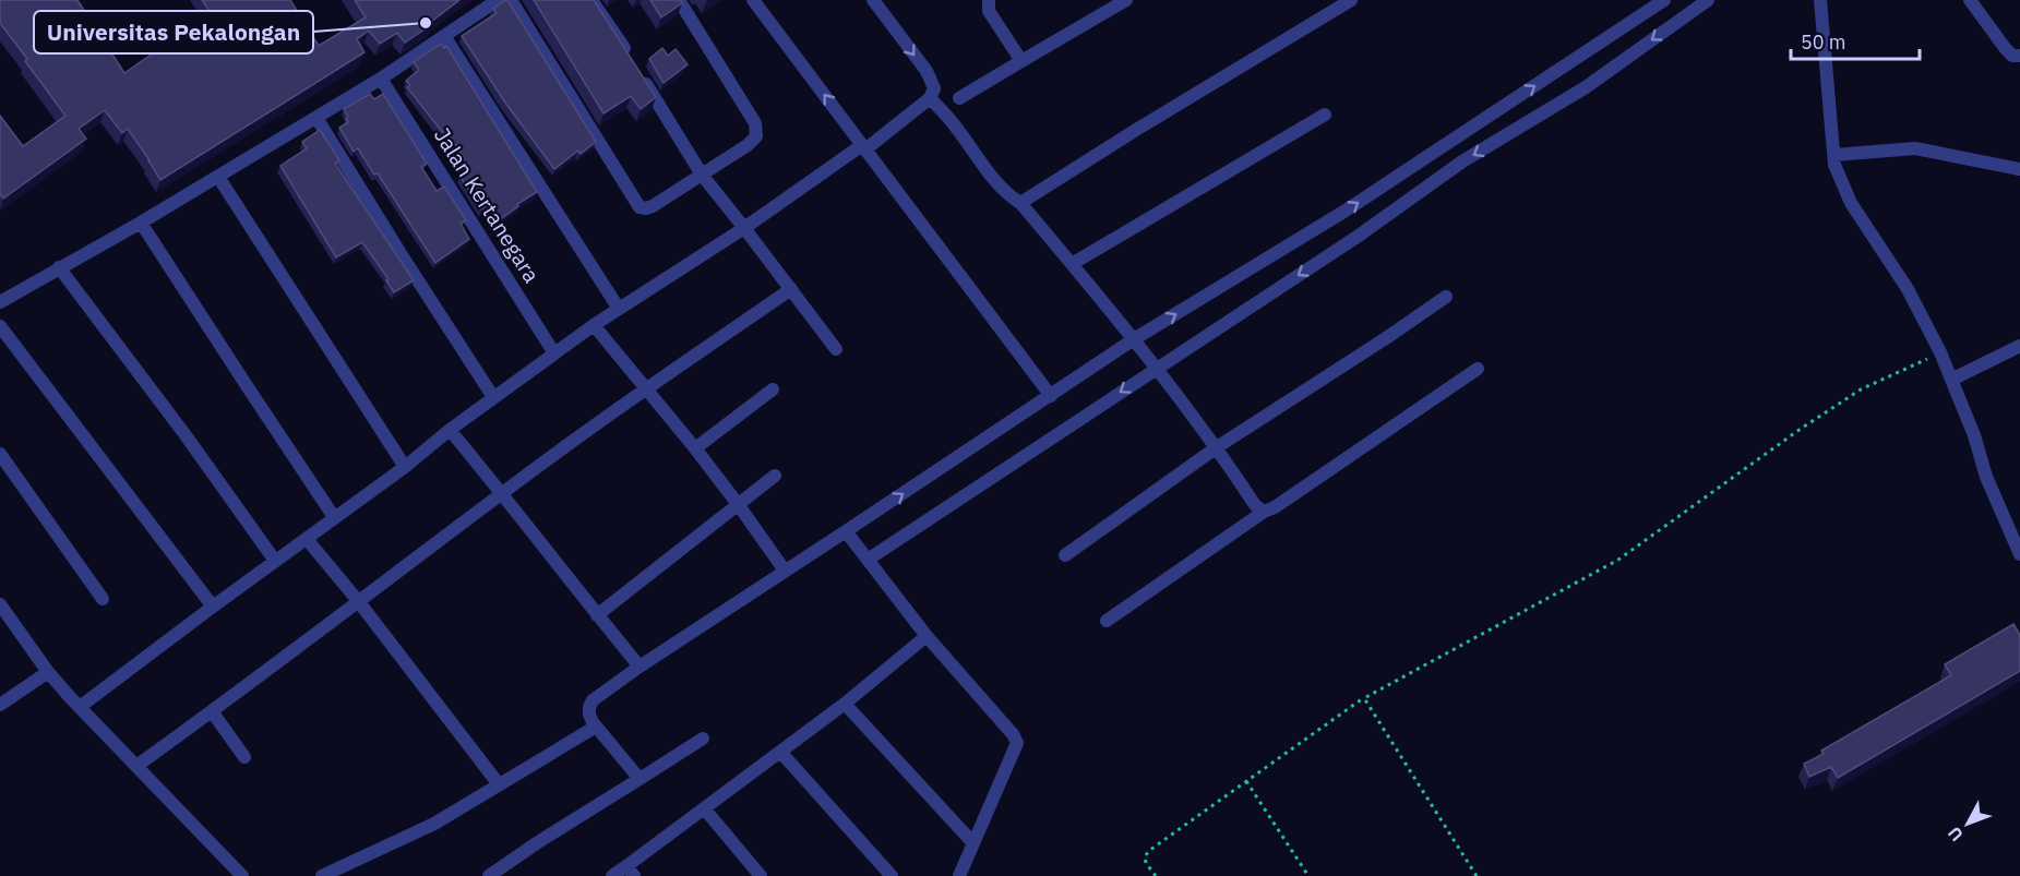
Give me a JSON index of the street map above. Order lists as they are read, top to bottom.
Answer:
{
  "streets": {
    "street": ["Jalan Kertanegara"]
  },
  "places": ["Universitas Pekalongan"],
  "scale_bar": "50 m",
  "north": "bottom left"
}
